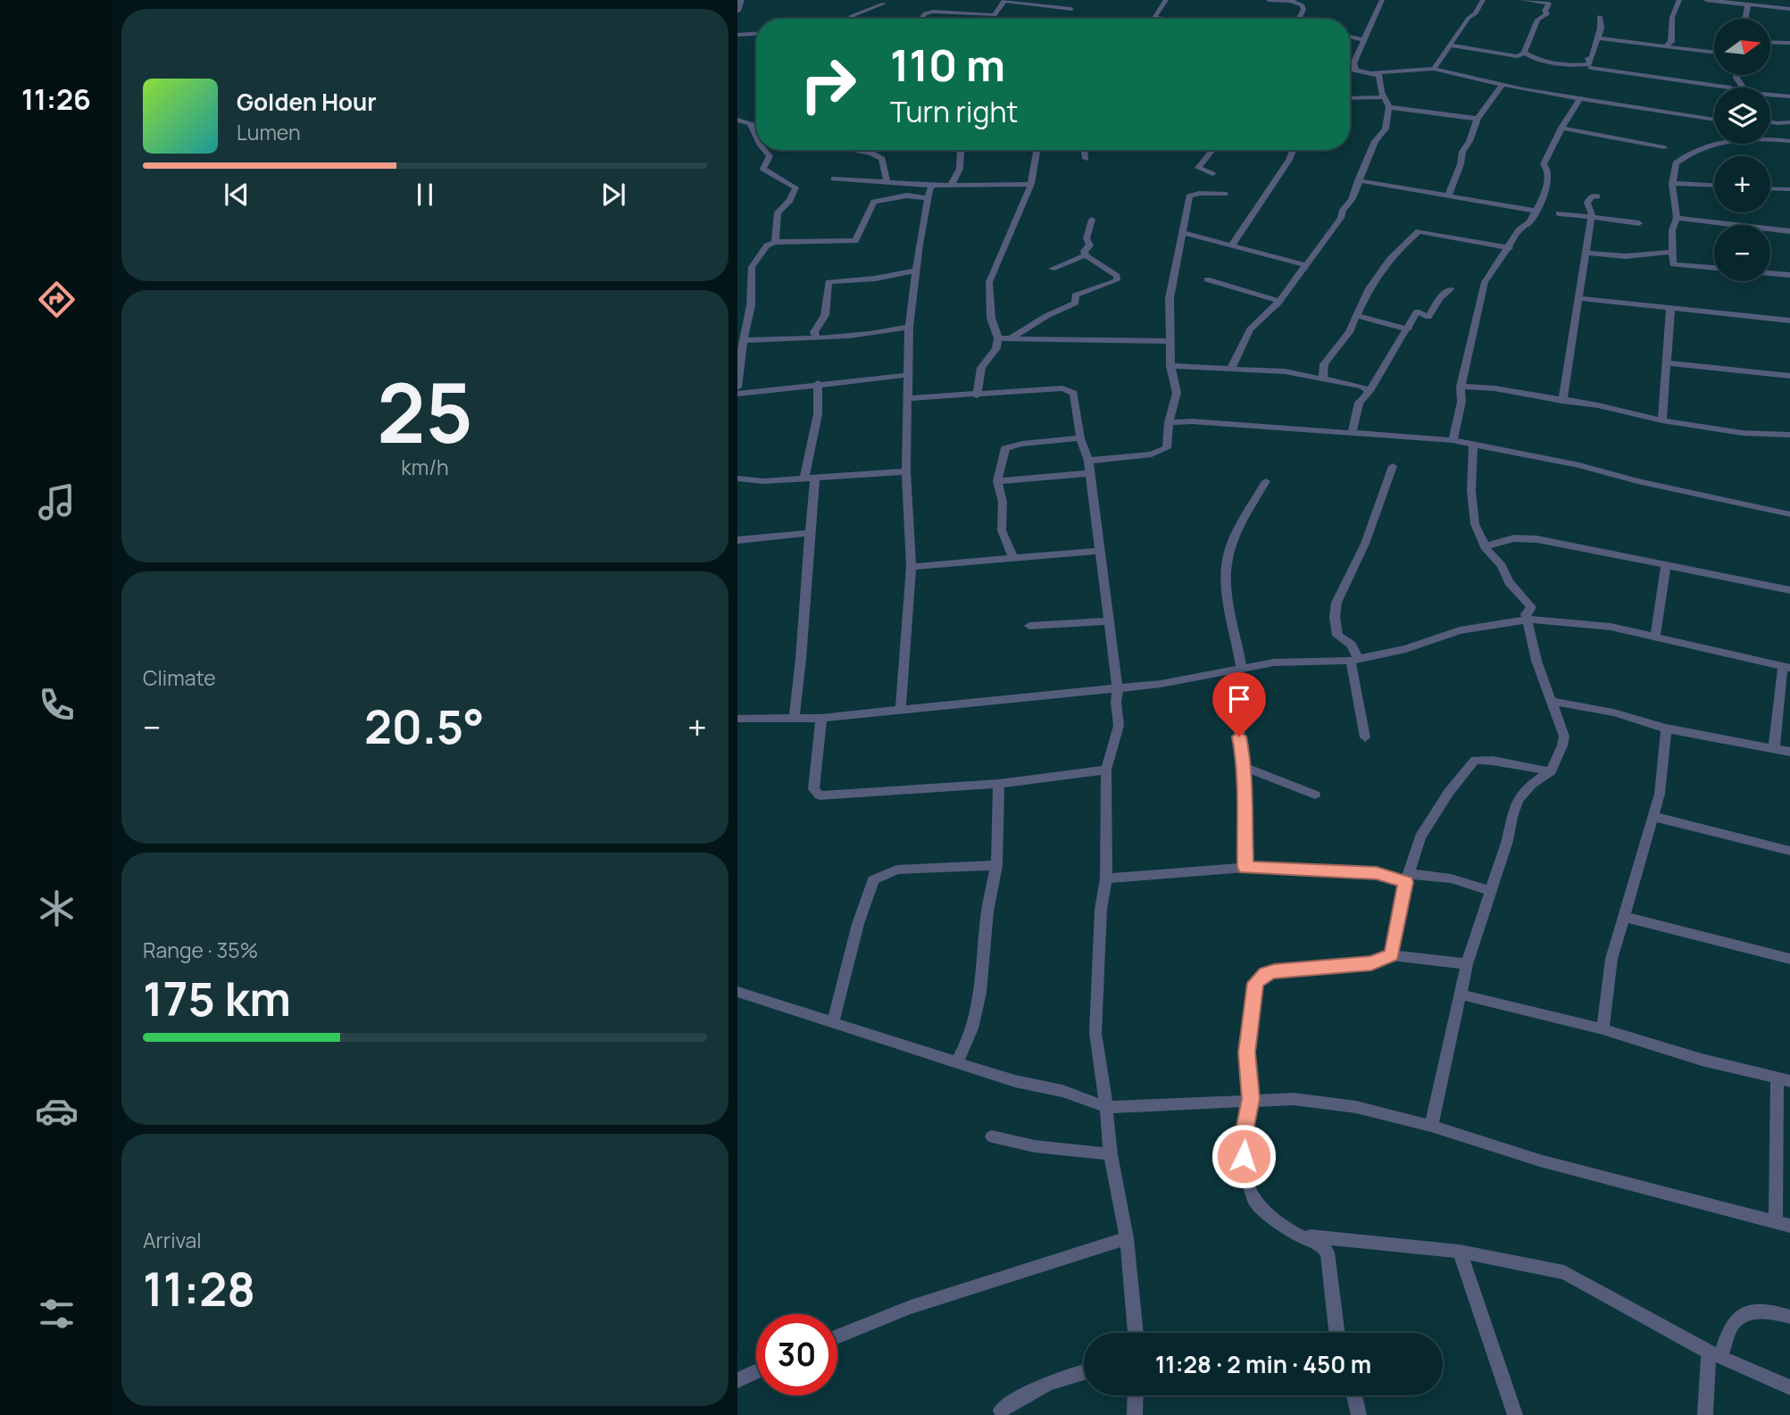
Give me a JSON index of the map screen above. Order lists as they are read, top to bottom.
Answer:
{
  "north": "right",
  "page": {
    "tabs": "11:26",
    "map_buttons": ["+", "−"],
    "turn": ["110 m", "Turn right"],
    "song": ["Golden Hour", "Lumen"],
    "tile": [
      ["25", "km/h"],
      "Climate",
      ["Range · 35%", "175 km"],
      ["Arrival", "11:28"]
    ],
    "heat": ["−", "20.5°", "+"],
    "limit": "30",
    "trip": "11:28 · 2 min · 450 m"
  }
}
